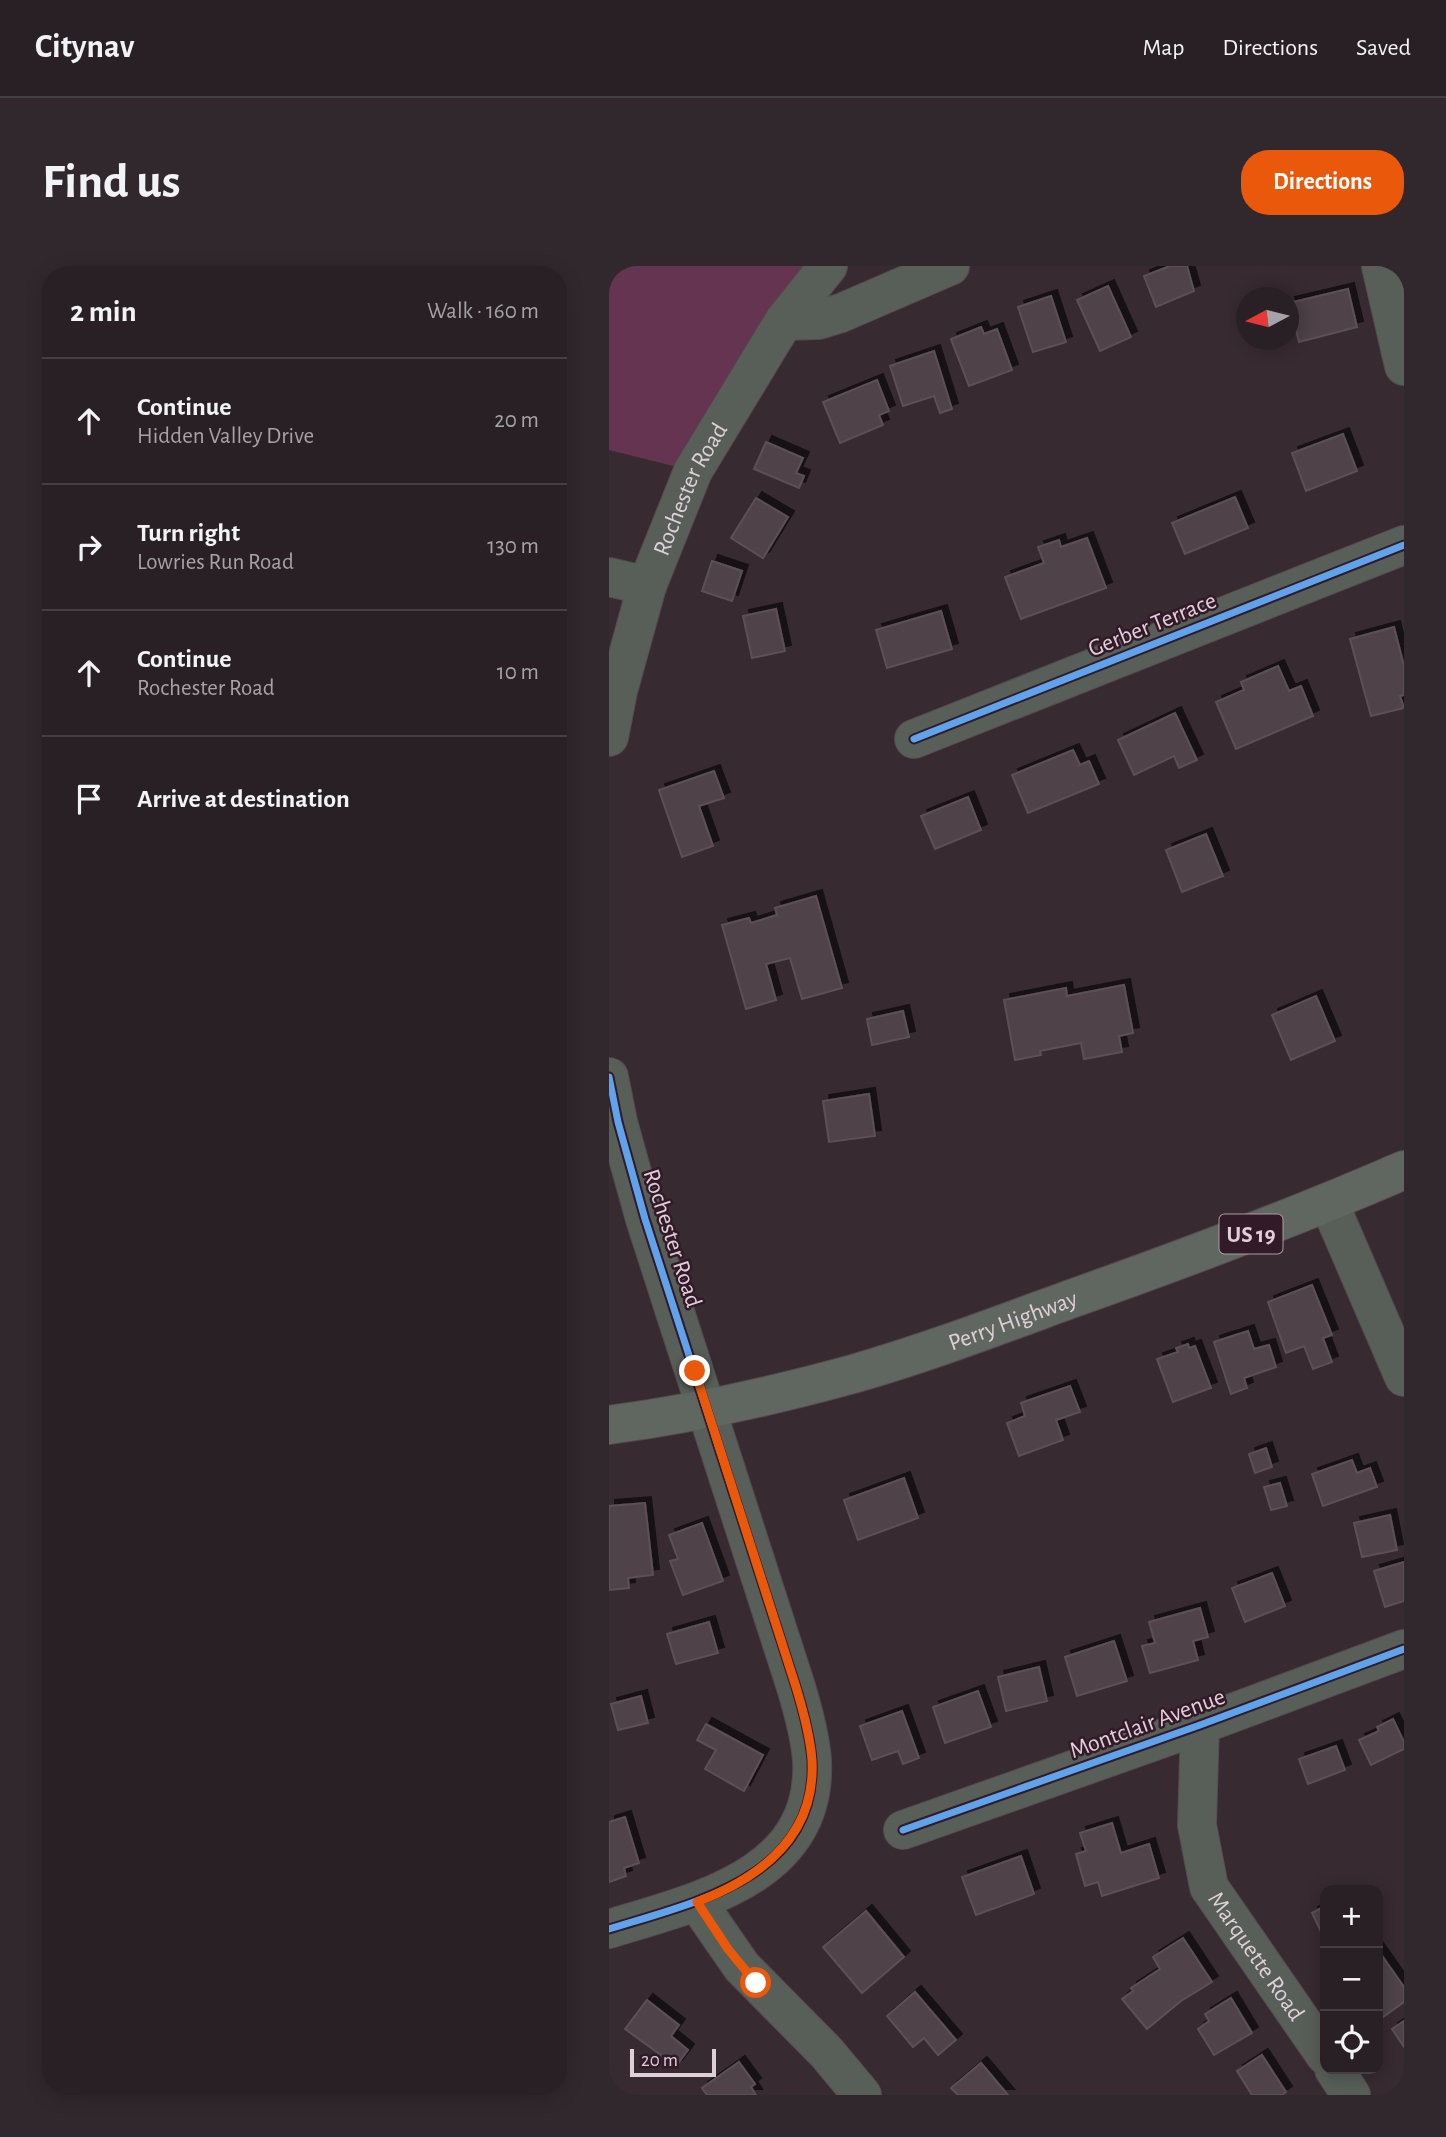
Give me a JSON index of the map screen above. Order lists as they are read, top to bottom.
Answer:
{
  "streets": {
    "main road": ["US 19", "Perry Highway"],
    "street": [
      "Rochester Road",
      "Gerber Terrace",
      "Montclair Avenue",
      "Marquette Road"
    ]
  },
  "crossings": [
    ["Rochester Road", "Perry Highway"],
    ["Montclair Avenue", "Marquette Road"]
  ],
  "scale_bar": "20 m",
  "north": "left",
  "page": {
    "header": "Citynav",
    "nav": ["Map", "Directions", "Saved"],
    "buttons": "Directions",
    "title": "Find us",
    "heading": ["2 min", "Walk · 160 m"],
    "list": [
      ["Continue", "Hidden Valley Drive", "20 m"],
      ["Turn right", "Lowries Run Road", "130 m"],
      ["Continue", "Rochester Road", "10 m"],
      "Arrive at destination"
    ],
    "map_buttons": ["+", "−"],
    "scale": "20 m"
  }
}
